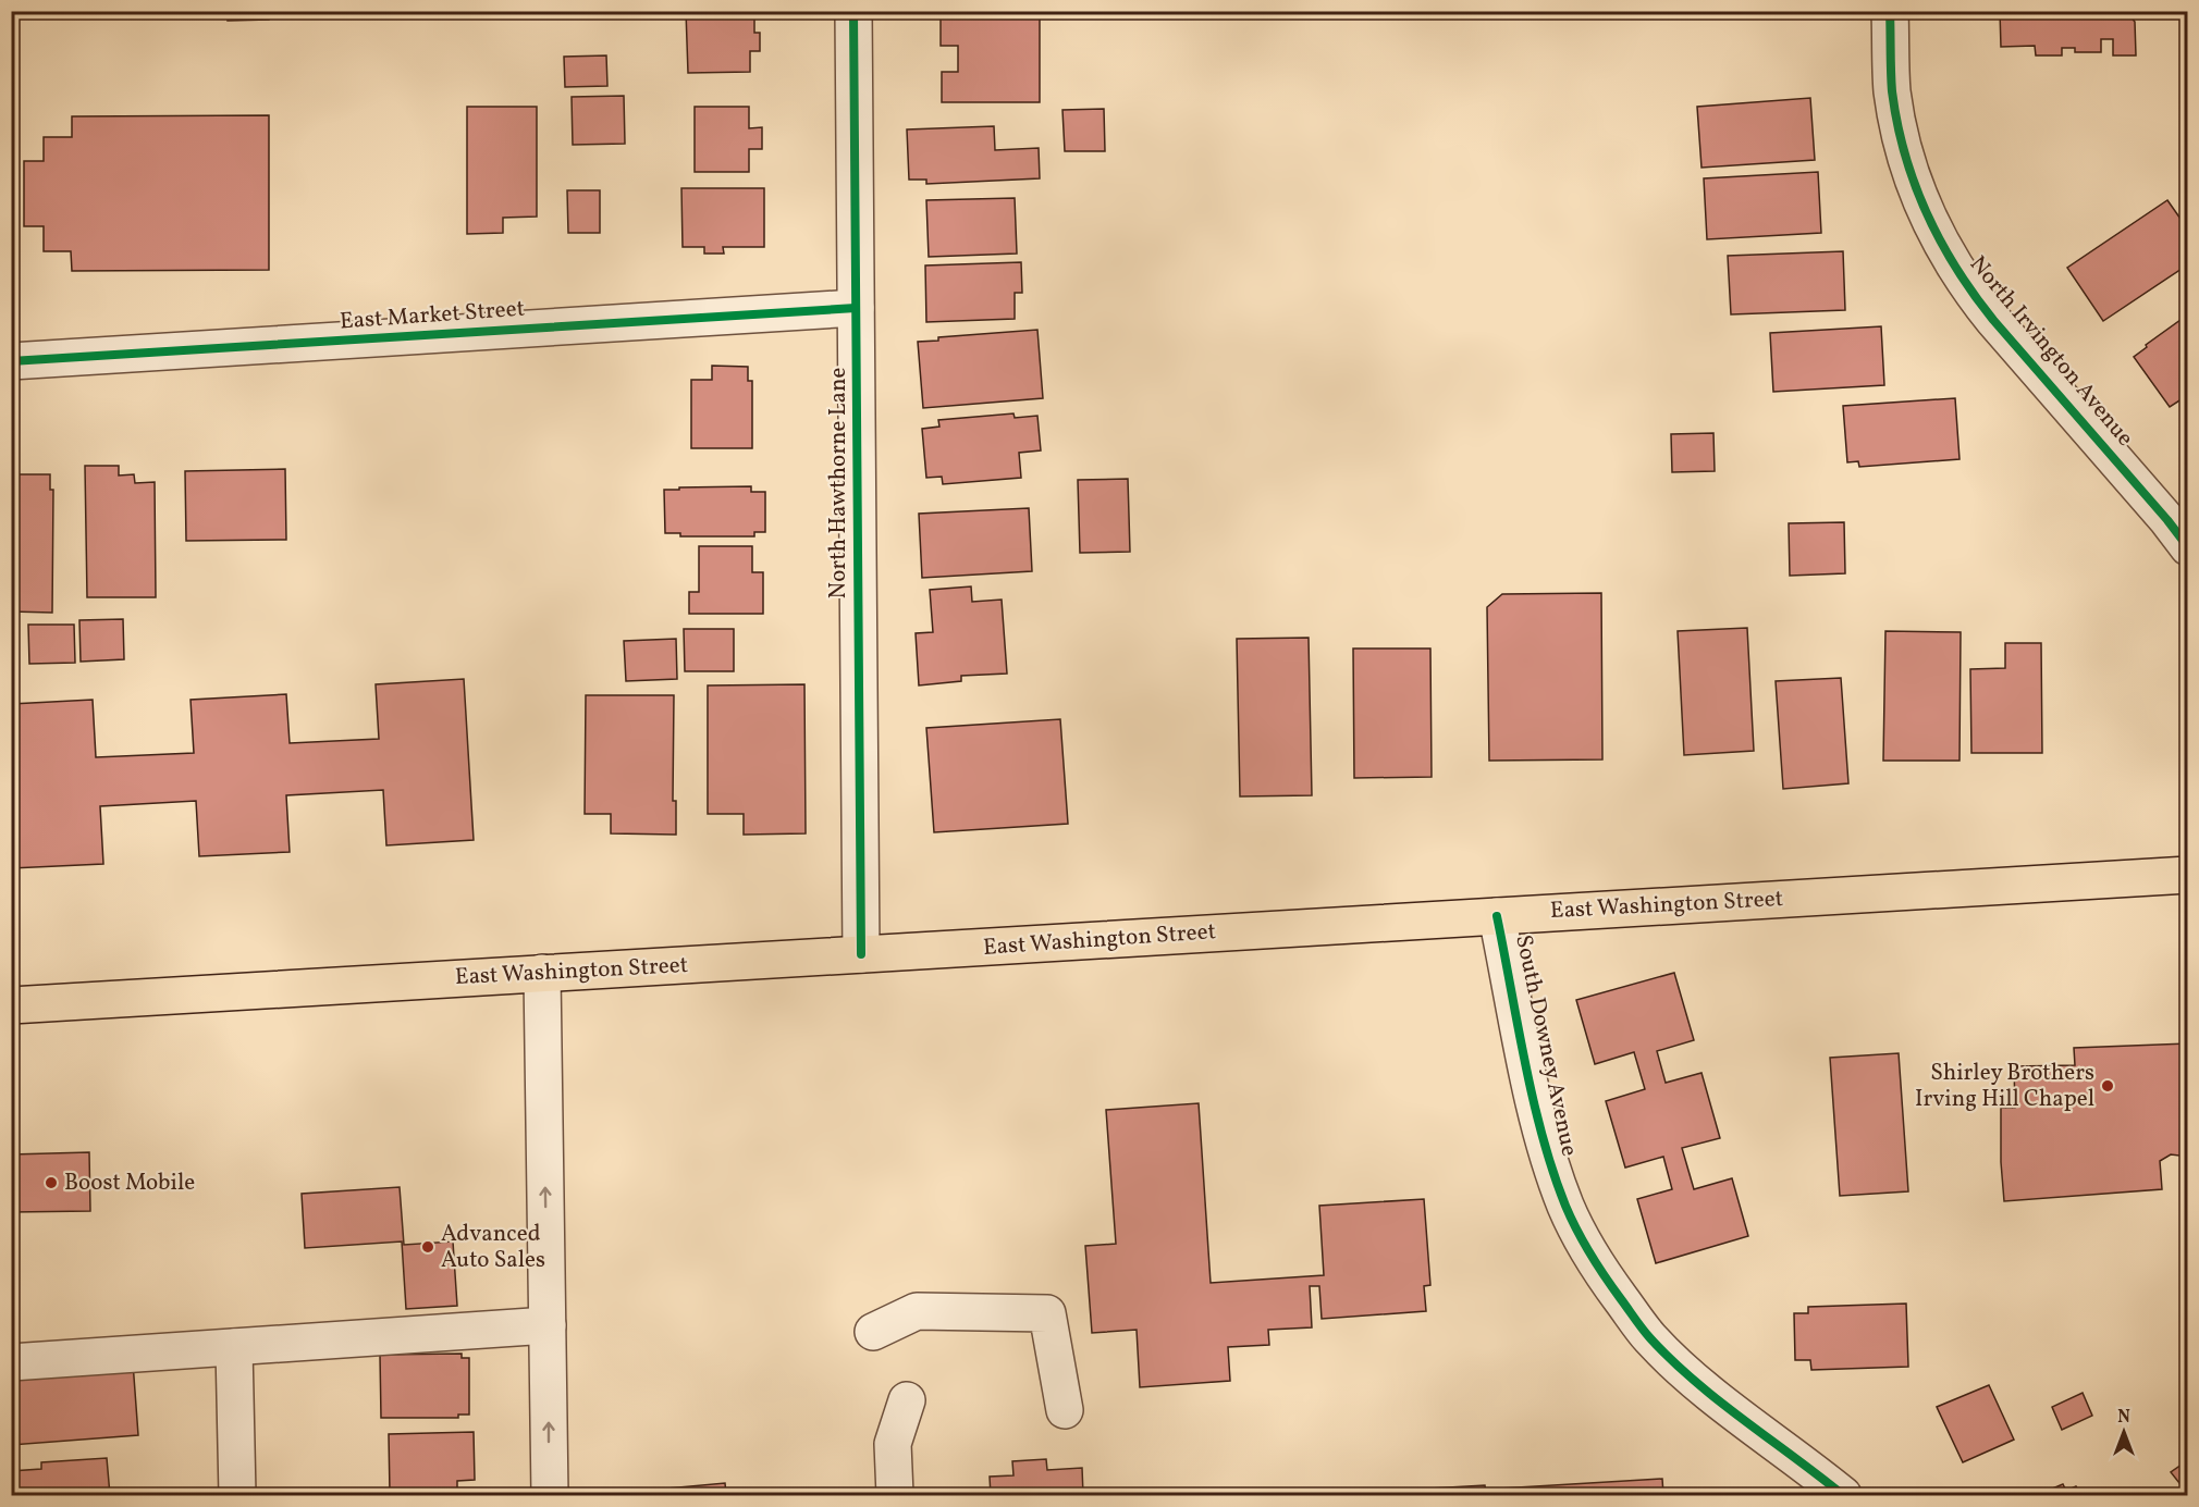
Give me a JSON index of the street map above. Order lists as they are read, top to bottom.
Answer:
{
  "streets": {
    "main road": ["East Washington Street"],
    "street": [
      "East Market Street",
      "North Irvington Avenue",
      "North Hawthorne Lane",
      "South Downey Avenue"
    ]
  },
  "crossings": [
    ["East Market Street", "North Hawthorne Lane"],
    ["North Hawthorne Lane", "East Washington Street"],
    ["East Washington Street", "South Downey Avenue"]
  ],
  "places": ["Shirley Brothers Irving Hill Chapel", "Boost Mobile", "Advanced Auto Sales"],
  "north": "top"
}
